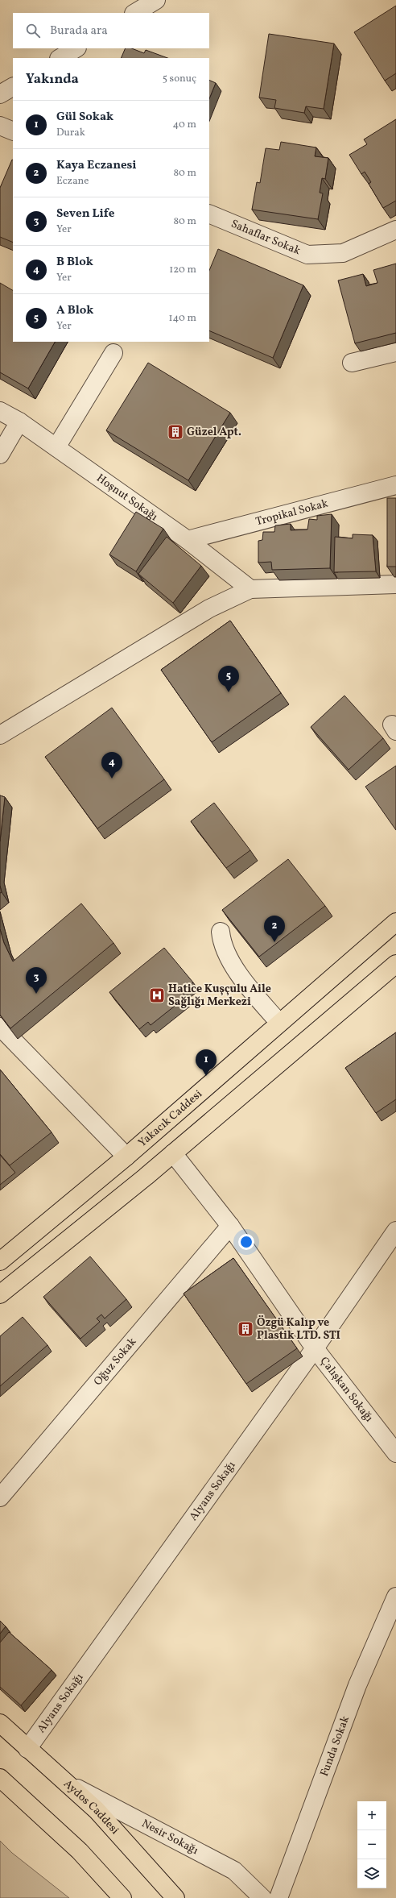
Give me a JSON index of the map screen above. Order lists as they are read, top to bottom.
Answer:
{
  "streets": {
    "main road": ["Yakacık Caddesi", "Aydos Caddesi"],
    "street": [
      "Sahaflar Sokak",
      "Hoşnut Sokağı",
      "Tropikal Sokak",
      "Oğuz Sokak",
      "Çalışkan Sokağı",
      "Alyans Sokağı",
      "Funda Sokak",
      "Nesir Sokağı"
    ]
  },
  "crossings": [
    ["Hoşnut Sokağı", "Tropikal Sokak"],
    ["Oğuz Sokak", "Çalışkan Sokağı"],
    ["Çalışkan Sokağı", "Alyans Sokağı"],
    ["Alyans Sokağı", "Aydos Caddesi"],
    ["Aydos Caddesi", "Nesir Sokağı"]
  ],
  "places": {
    "building": ["Güzel Apt.", "Özgü Kalıp ve Plastik LTD. STI"],
    "hospital": ["Hatice Kuşçulu Aile Sağlığı Merkezi"]
  },
  "page": {
    "search": "Burada ara",
    "heading": ["Yakında", "5 sonuç"],
    "list": [
      {
        "mark": "1",
        "name": "Gül Sokak",
        "note": "Durak",
        "value": "40 m"
      },
      {
        "mark": "2",
        "name": "Kaya Eczanesi",
        "note": "Eczane",
        "value": "80 m"
      },
      {
        "mark": "3",
        "name": "Seven Life",
        "note": "Yer",
        "value": "80 m"
      },
      {
        "mark": "4",
        "name": "B Blok",
        "note": "Yer",
        "value": "120 m"
      },
      {
        "mark": "5",
        "name": "A Blok",
        "note": "Yer",
        "value": "140 m"
      }
    ],
    "pins": [
      "5",
      "4",
      "2",
      "3",
      "1"
    ],
    "map_buttons": ["+", "−"]
  }
}
